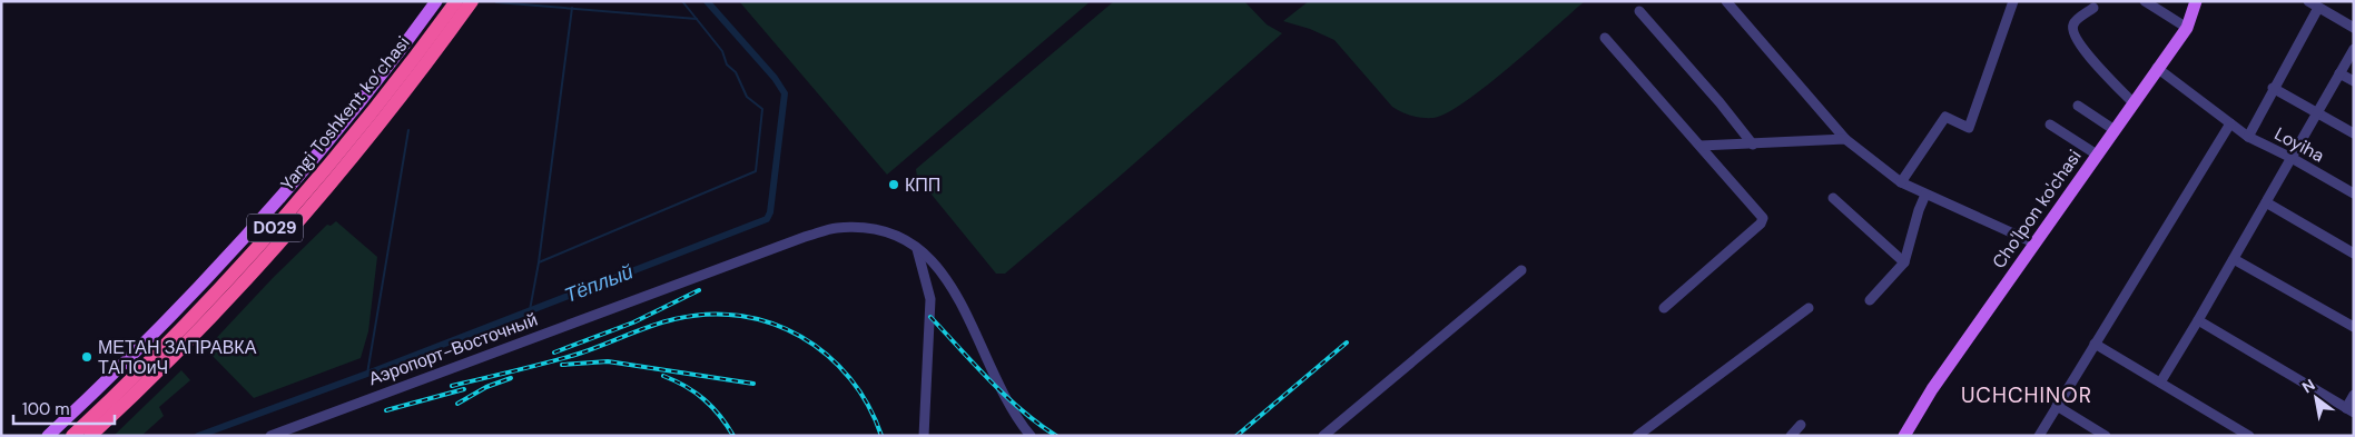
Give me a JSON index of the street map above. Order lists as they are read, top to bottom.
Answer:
{
  "streets": {
    "highway": ["Yangi Toshkent ko‘chasi", "D029"],
    "main road": ["Cho'lpon ko'chasi"],
    "street": ["Loyiha", "Аэропорт-Восточный"]
  },
  "crossings": [
    ["Loyiha", "Cho'lpon ko'chasi"]
  ],
  "districts": ["UCHCHINOR"],
  "water": ["Тёплый"],
  "places": ["КПП", "МЕТАН ЗАПРАВКА ТАПОиЧ"],
  "scale_bar": "100 m",
  "north": "top left"
}
